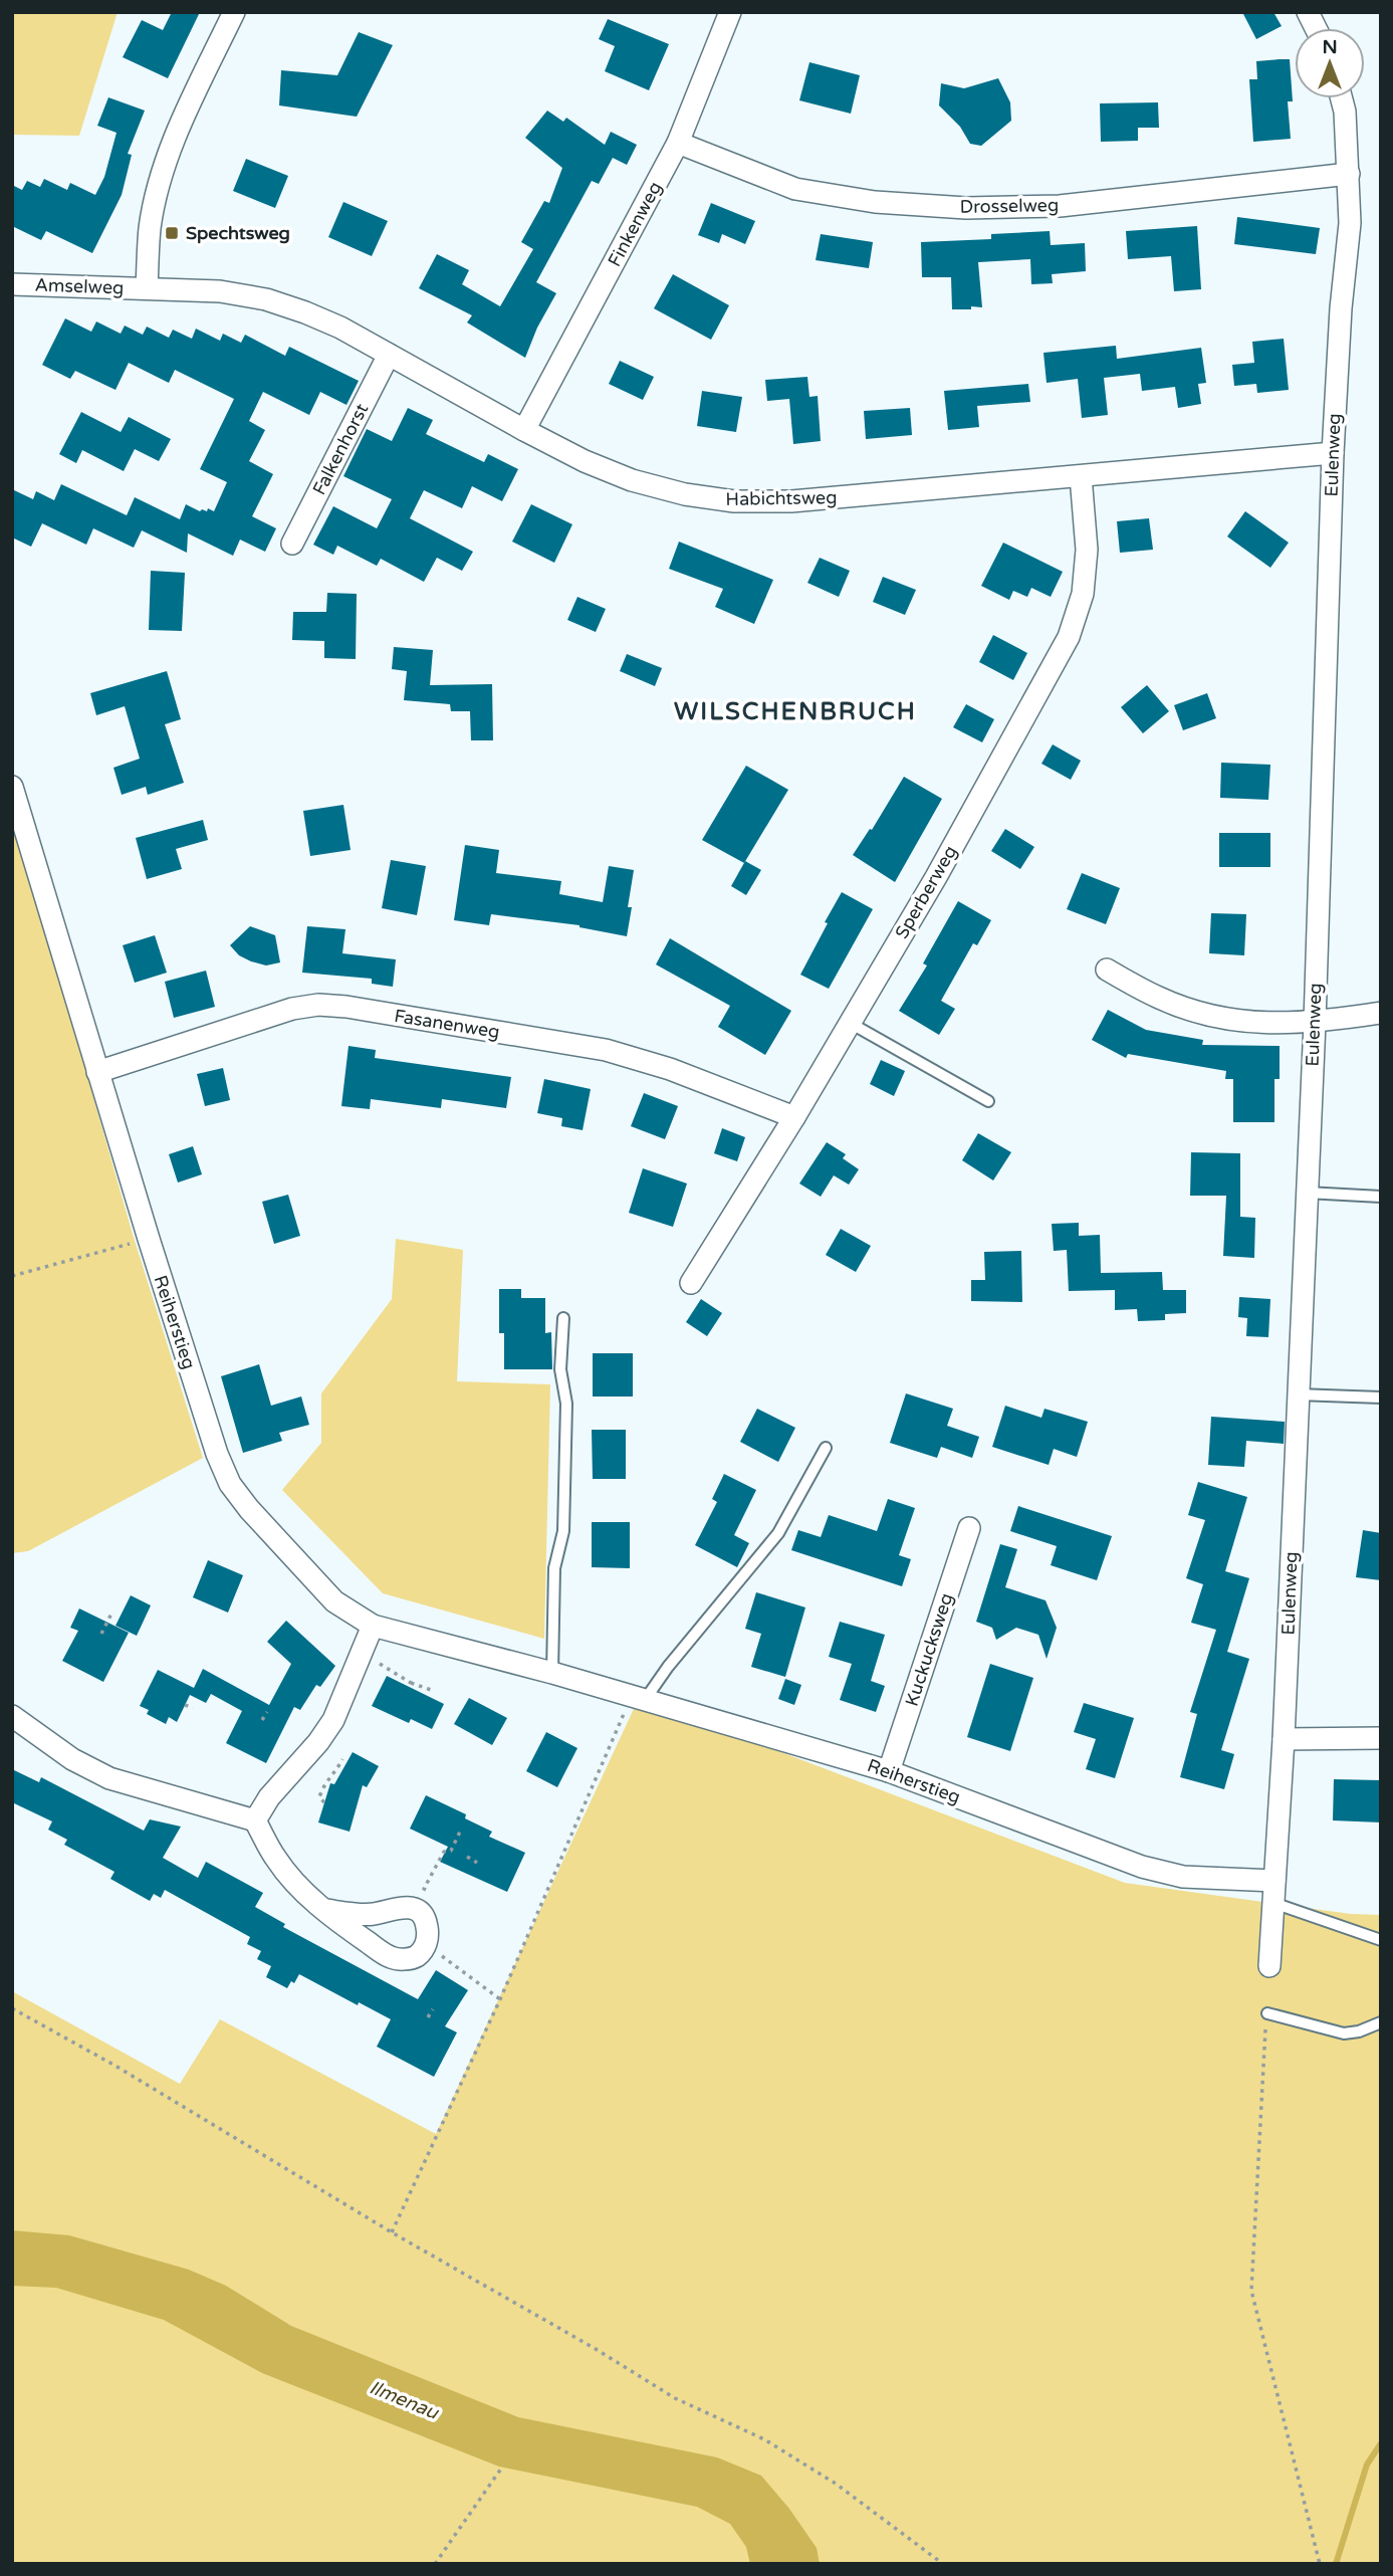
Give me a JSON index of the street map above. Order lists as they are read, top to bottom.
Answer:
{
  "streets": {
    "street": [
      "Drosselweg",
      "Finkenweg",
      "Amselweg",
      "Falkenhorst",
      "Eulenweg",
      "Habichtsweg",
      "Sperberweg",
      "Fasanenweg",
      "Reiherstieg",
      "Kuckucksweg"
    ]
  },
  "crossings": [
    ["Drosselweg", "Finkenweg"],
    ["Drosselweg", "Eulenweg"],
    ["Finkenweg", "Habichtsweg"],
    ["Amselweg", "Habichtsweg"],
    ["Falkenhorst", "Habichtsweg"],
    ["Eulenweg", "Habichtsweg"],
    ["Eulenweg", "Reiherstieg"],
    ["Habichtsweg", "Sperberweg"],
    ["Sperberweg", "Fasanenweg"],
    ["Fasanenweg", "Reiherstieg"],
    ["Reiherstieg", "Kuckucksweg"]
  ],
  "districts": ["WILSCHENBRUCH"],
  "water": ["Ilmenau"],
  "places": {
    "transit": ["Spechtsweg"]
  },
  "north": "top"
}
